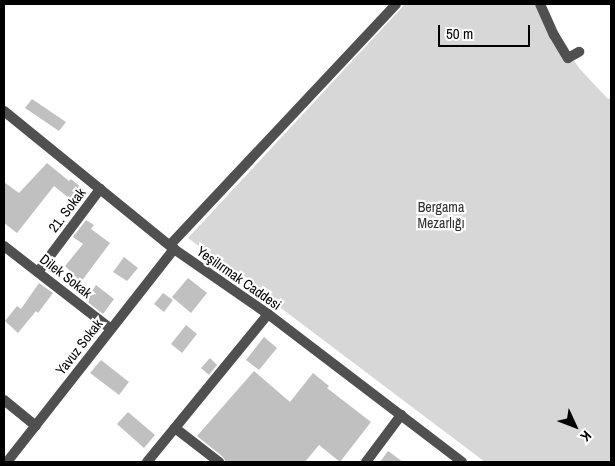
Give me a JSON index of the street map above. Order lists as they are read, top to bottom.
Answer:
{
  "streets": {
    "street": [
      "21. Sokak",
      "Dilek Sokak",
      "Yeşilırmak Caddesi",
      "Yavuz Sokak"
    ]
  },
  "crossings": [
    ["21. Sokak", "Dilek Sokak"],
    ["21. Sokak", "Yeşilırmak Caddesi"],
    ["Dilek Sokak", "Yavuz Sokak"],
    ["Yeşilırmak Caddesi", "Yavuz Sokak"]
  ],
  "parks": ["Bergama Mezarlığı"],
  "scale_bar": "50 m",
  "north": "bottom right"
}
